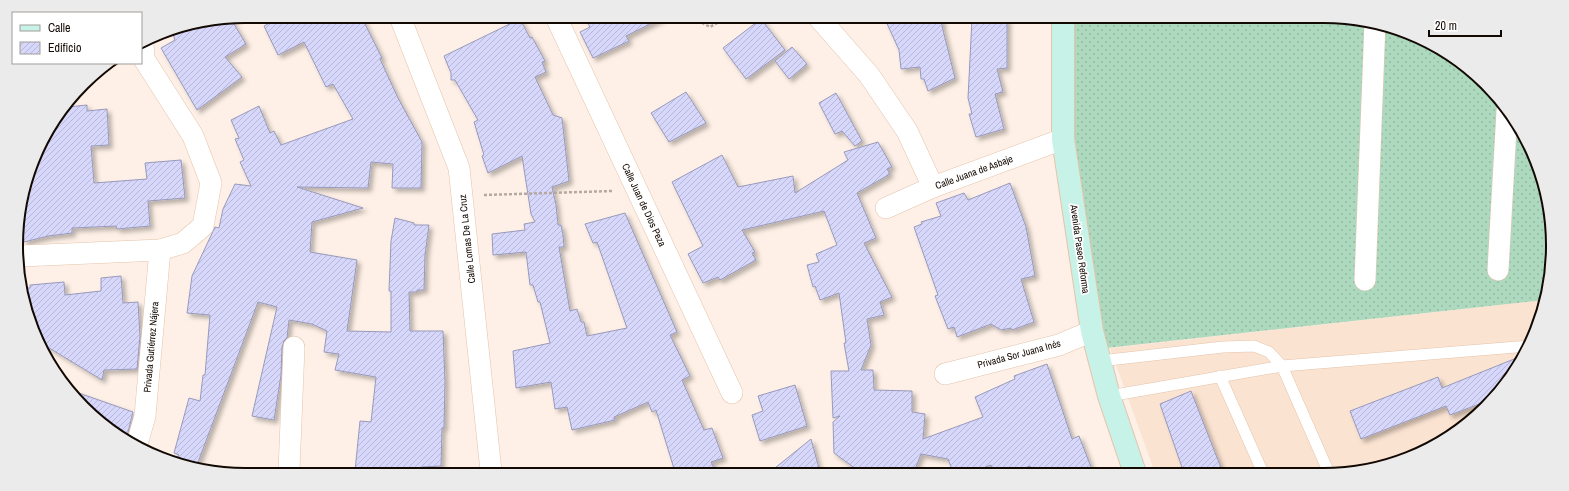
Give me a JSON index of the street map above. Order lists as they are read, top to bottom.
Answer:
{
  "streets": {
    "main road": ["Avenida Paseo Reforma"],
    "street": [
      "Calle Juana de Asbaje",
      "Calle Juan de Dios Peza",
      "Calle Lomas De La Cruz",
      "Privada Gutiérrez Nájera",
      "Privada Sor Juana Inés"
    ]
  },
  "crossings": [
    ["Calle Juana de Asbaje", "Avenida Paseo Reforma"],
    ["Avenida Paseo Reforma", "Privada Sor Juana Inés"]
  ],
  "legend": ["Calle", "Edificio"],
  "scale_bar": "20 m"
}
